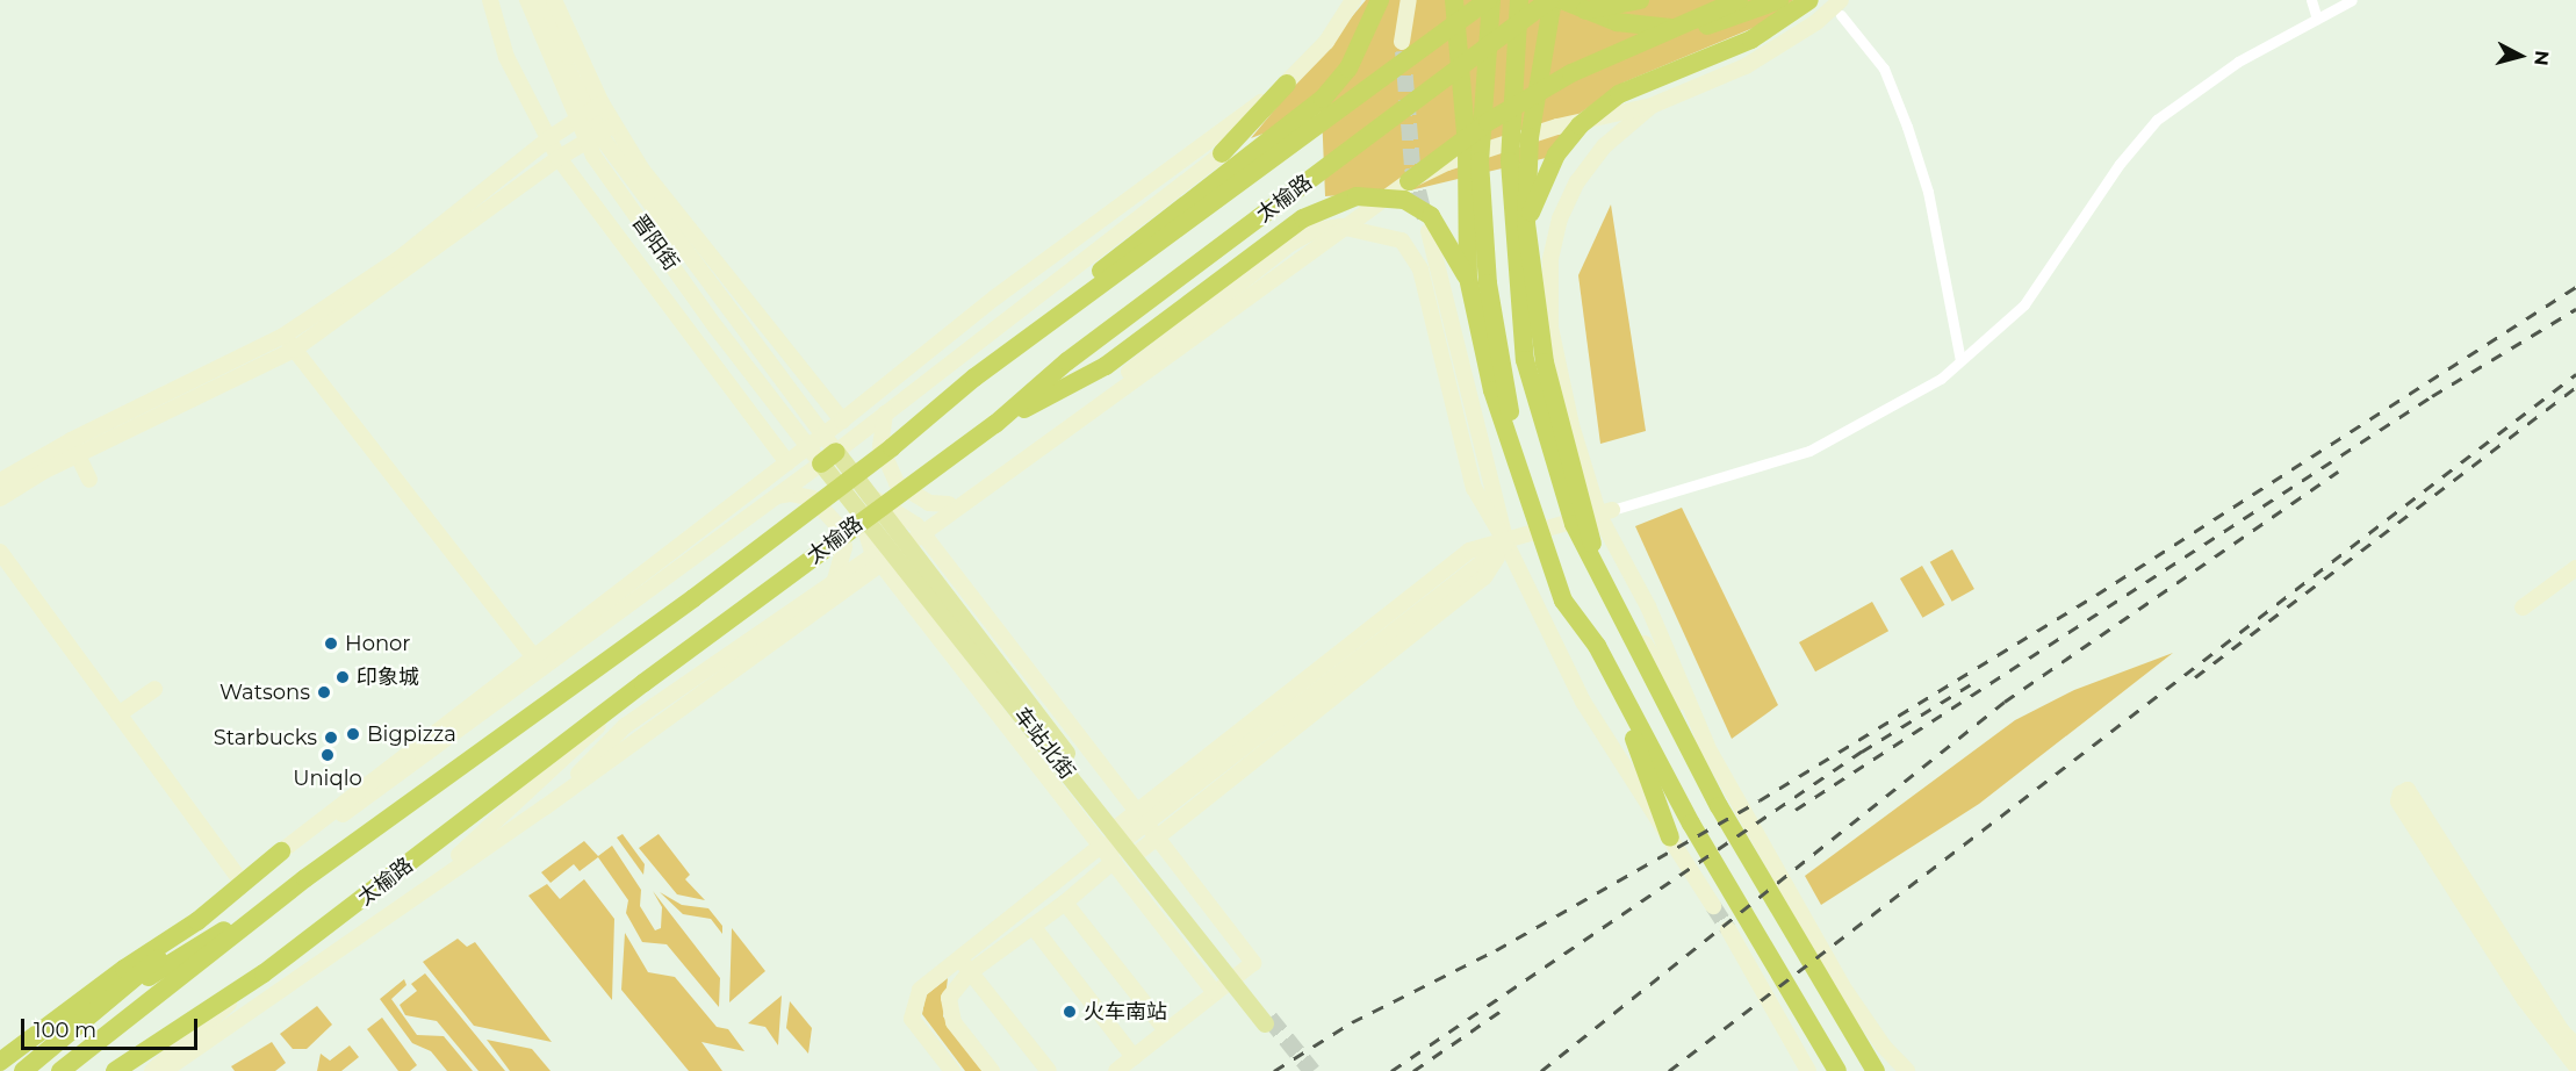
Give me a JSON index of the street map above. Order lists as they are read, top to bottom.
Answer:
{
  "streets": {
    "highway": ["太榆路"],
    "main road": ["晋阳街"]
  },
  "places": [
    "Honor",
    "印象城",
    "Watsons",
    "Bigpizza",
    "Starbucks",
    "Uniqlo",
    "火车南站"
  ],
  "scale_bar": "100 m",
  "north": "right"
}
